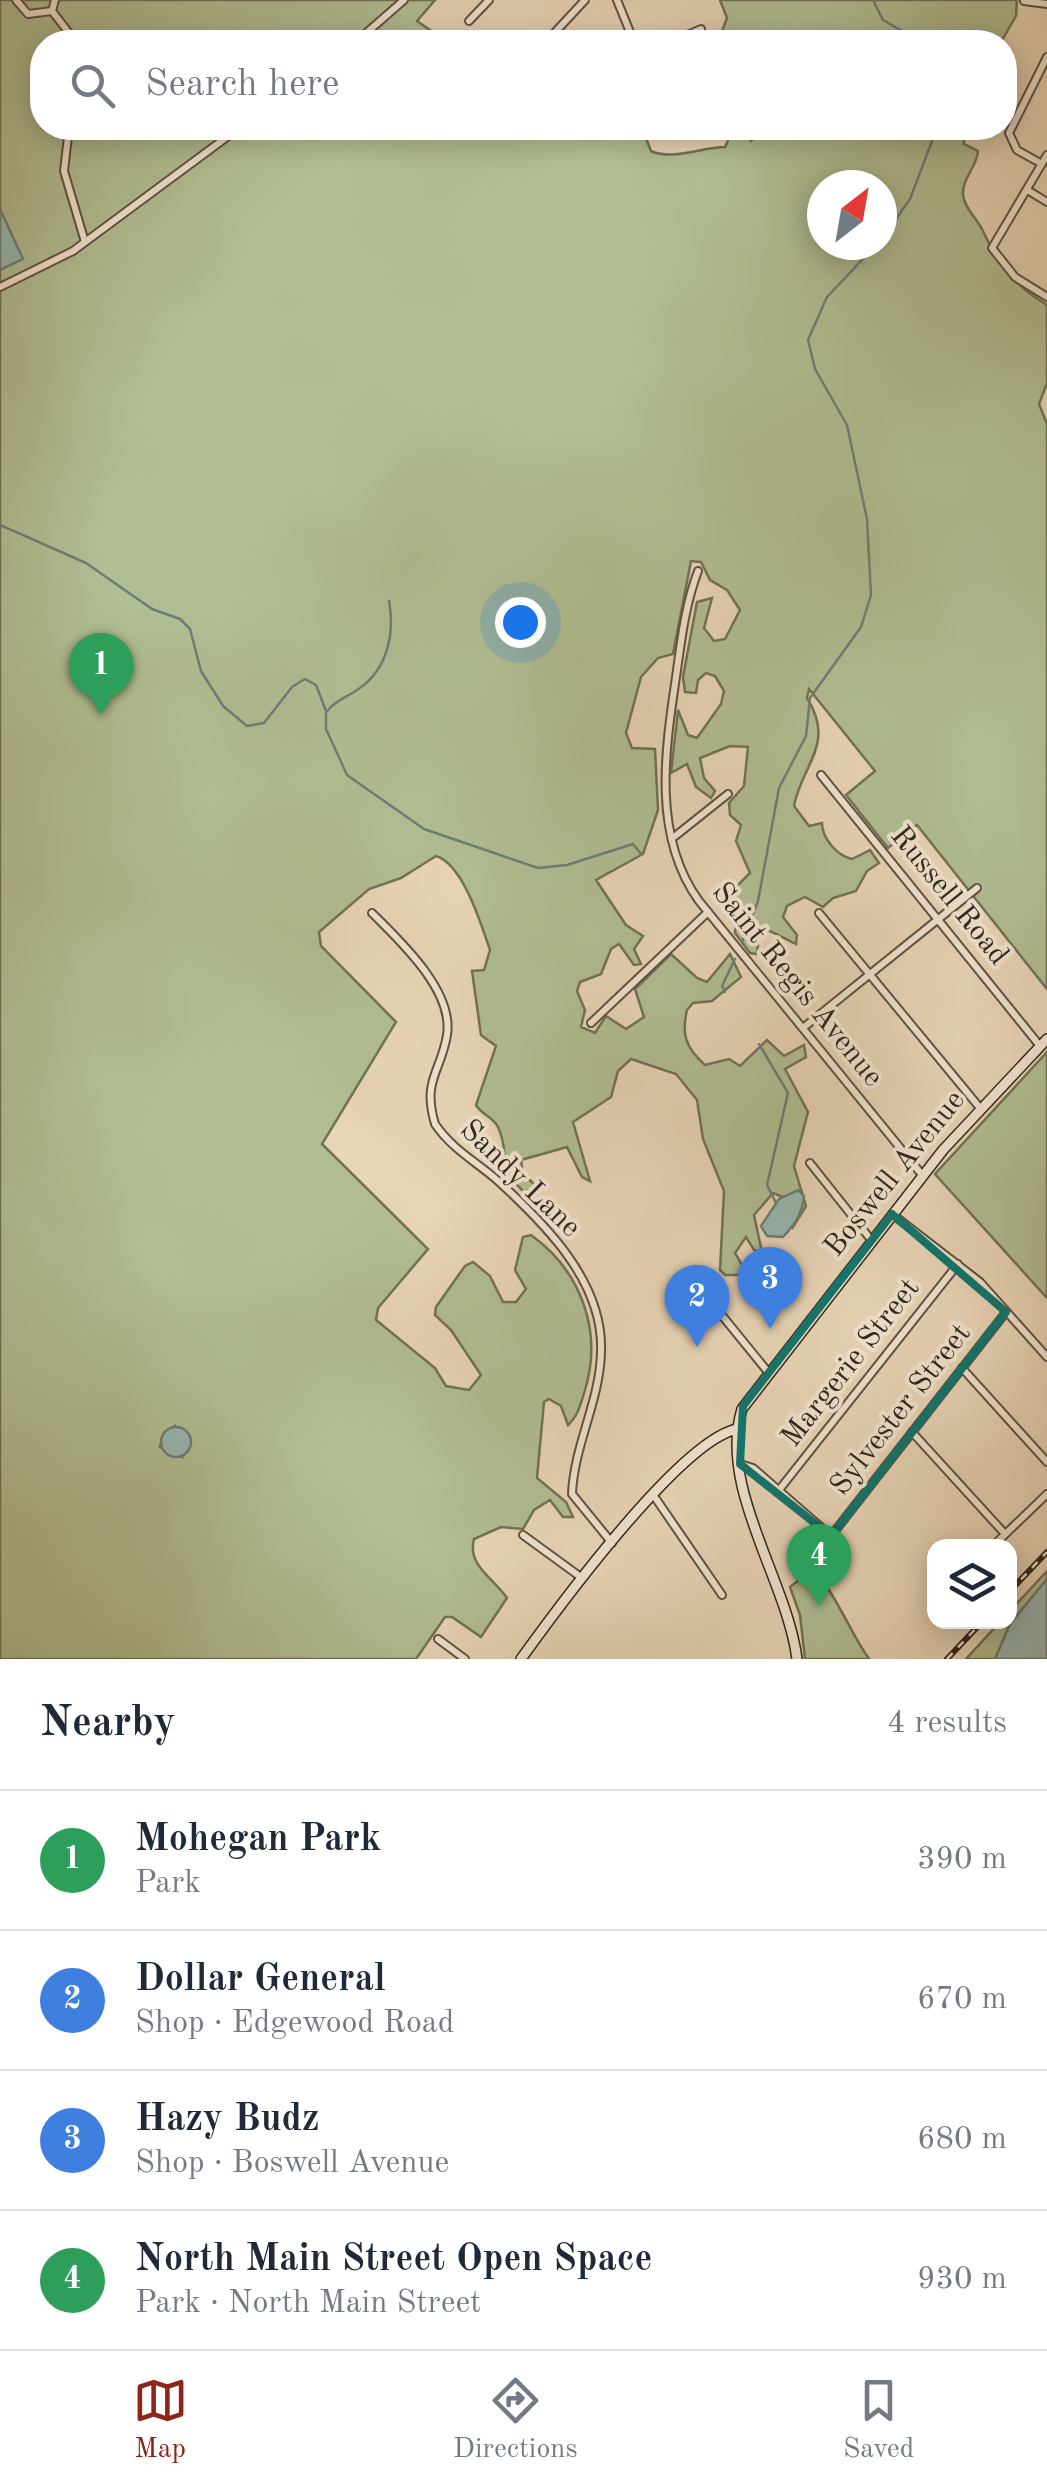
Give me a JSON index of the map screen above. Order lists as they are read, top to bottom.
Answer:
{
  "streets": {
    "main road": ["Boswell Avenue"],
    "street": [
      "Russell Road",
      "Saint Regis Avenue",
      "Sandy Lane",
      "Margerie Street",
      "Sylvester Street"
    ]
  },
  "crossings": [
    ["Russell Road", "Boswell Avenue"],
    ["Saint Regis Avenue", "Boswell Avenue"],
    ["Margerie Street", "Sylvester Street"]
  ],
  "north": "top right",
  "page": {
    "search": "Search here",
    "pins": [
      "1",
      "3",
      "2",
      "4"
    ],
    "heading": ["Nearby", "4 results"],
    "list": [
      {
        "mark": "1",
        "name": "Mohegan Park",
        "note": "Park",
        "value": "390 m"
      },
      {
        "mark": "2",
        "name": "Dollar General",
        "note": "Shop · Edgewood Road",
        "value": "670 m"
      },
      {
        "mark": "3",
        "name": "Hazy Budz",
        "note": "Shop · Boswell Avenue",
        "value": "680 m"
      },
      {
        "mark": "4",
        "name": "North Main Street Open Space",
        "note": "Park · North Main Street",
        "value": "930 m"
      }
    ],
    "nav": ["Map", "Directions", "Saved"]
  }
}
